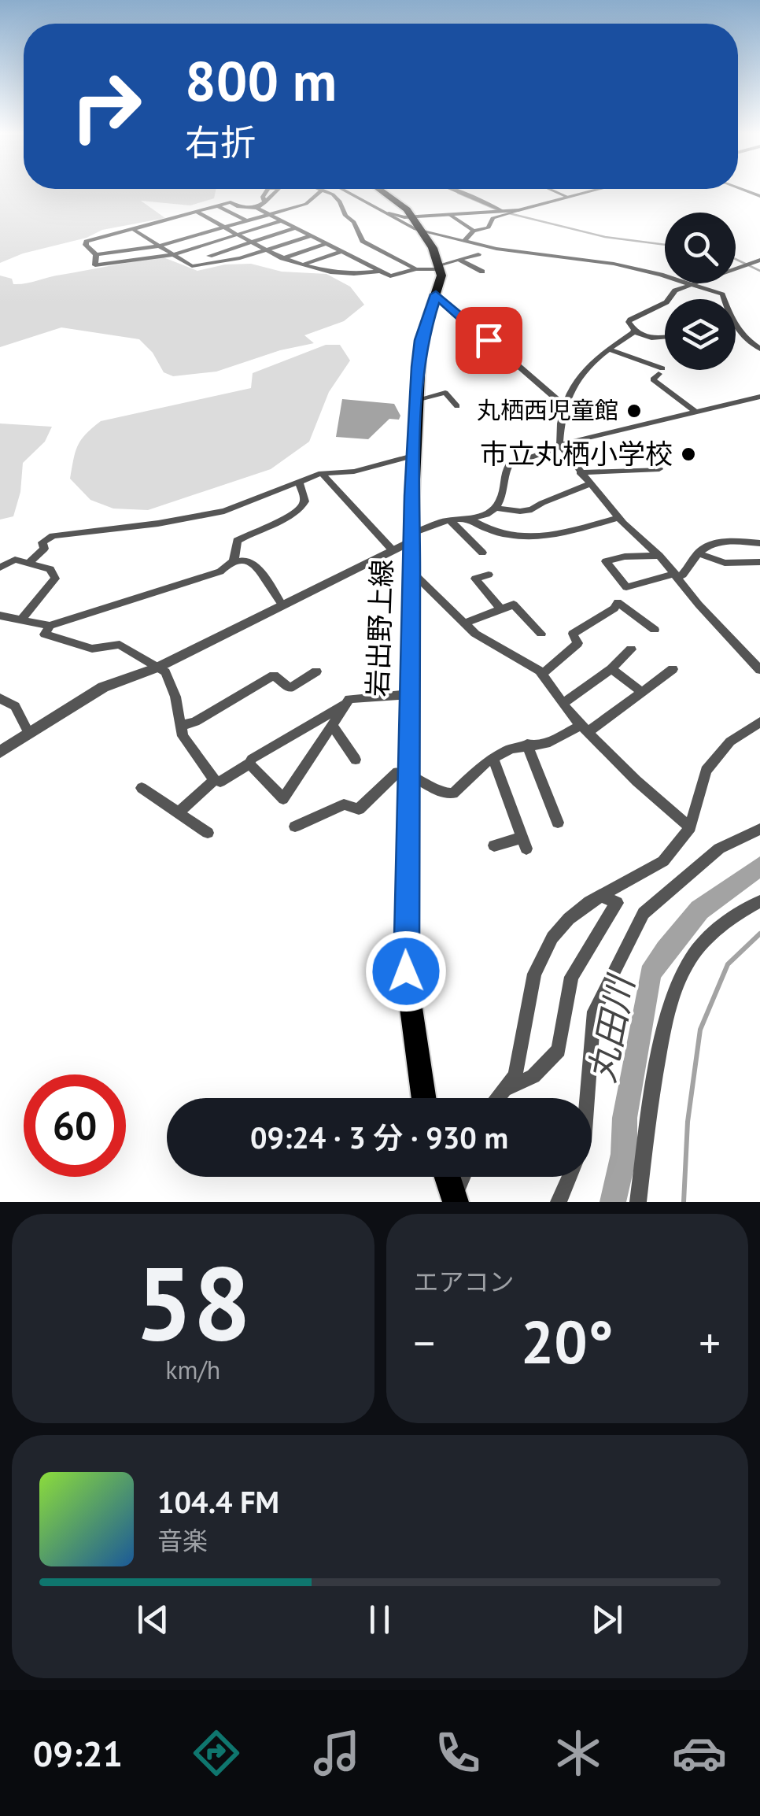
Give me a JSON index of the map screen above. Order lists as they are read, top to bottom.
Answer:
{
  "streets": {
    "main road": ["岩出野上線"]
  },
  "water": ["丸田川"],
  "places": ["丸栖西児童館", "市立丸栖小学校"],
  "page": {
    "turn": ["800 m", "右折"],
    "limit": "60",
    "trip": "09:24 · 3 分 · 930 m",
    "tile": [
      ["58", "km/h"],
      "エアコン"
    ],
    "heat": ["−", "20°", "+"],
    "song": ["104.4 FM", "音楽"],
    "tabs": "09:21"
  }
}
